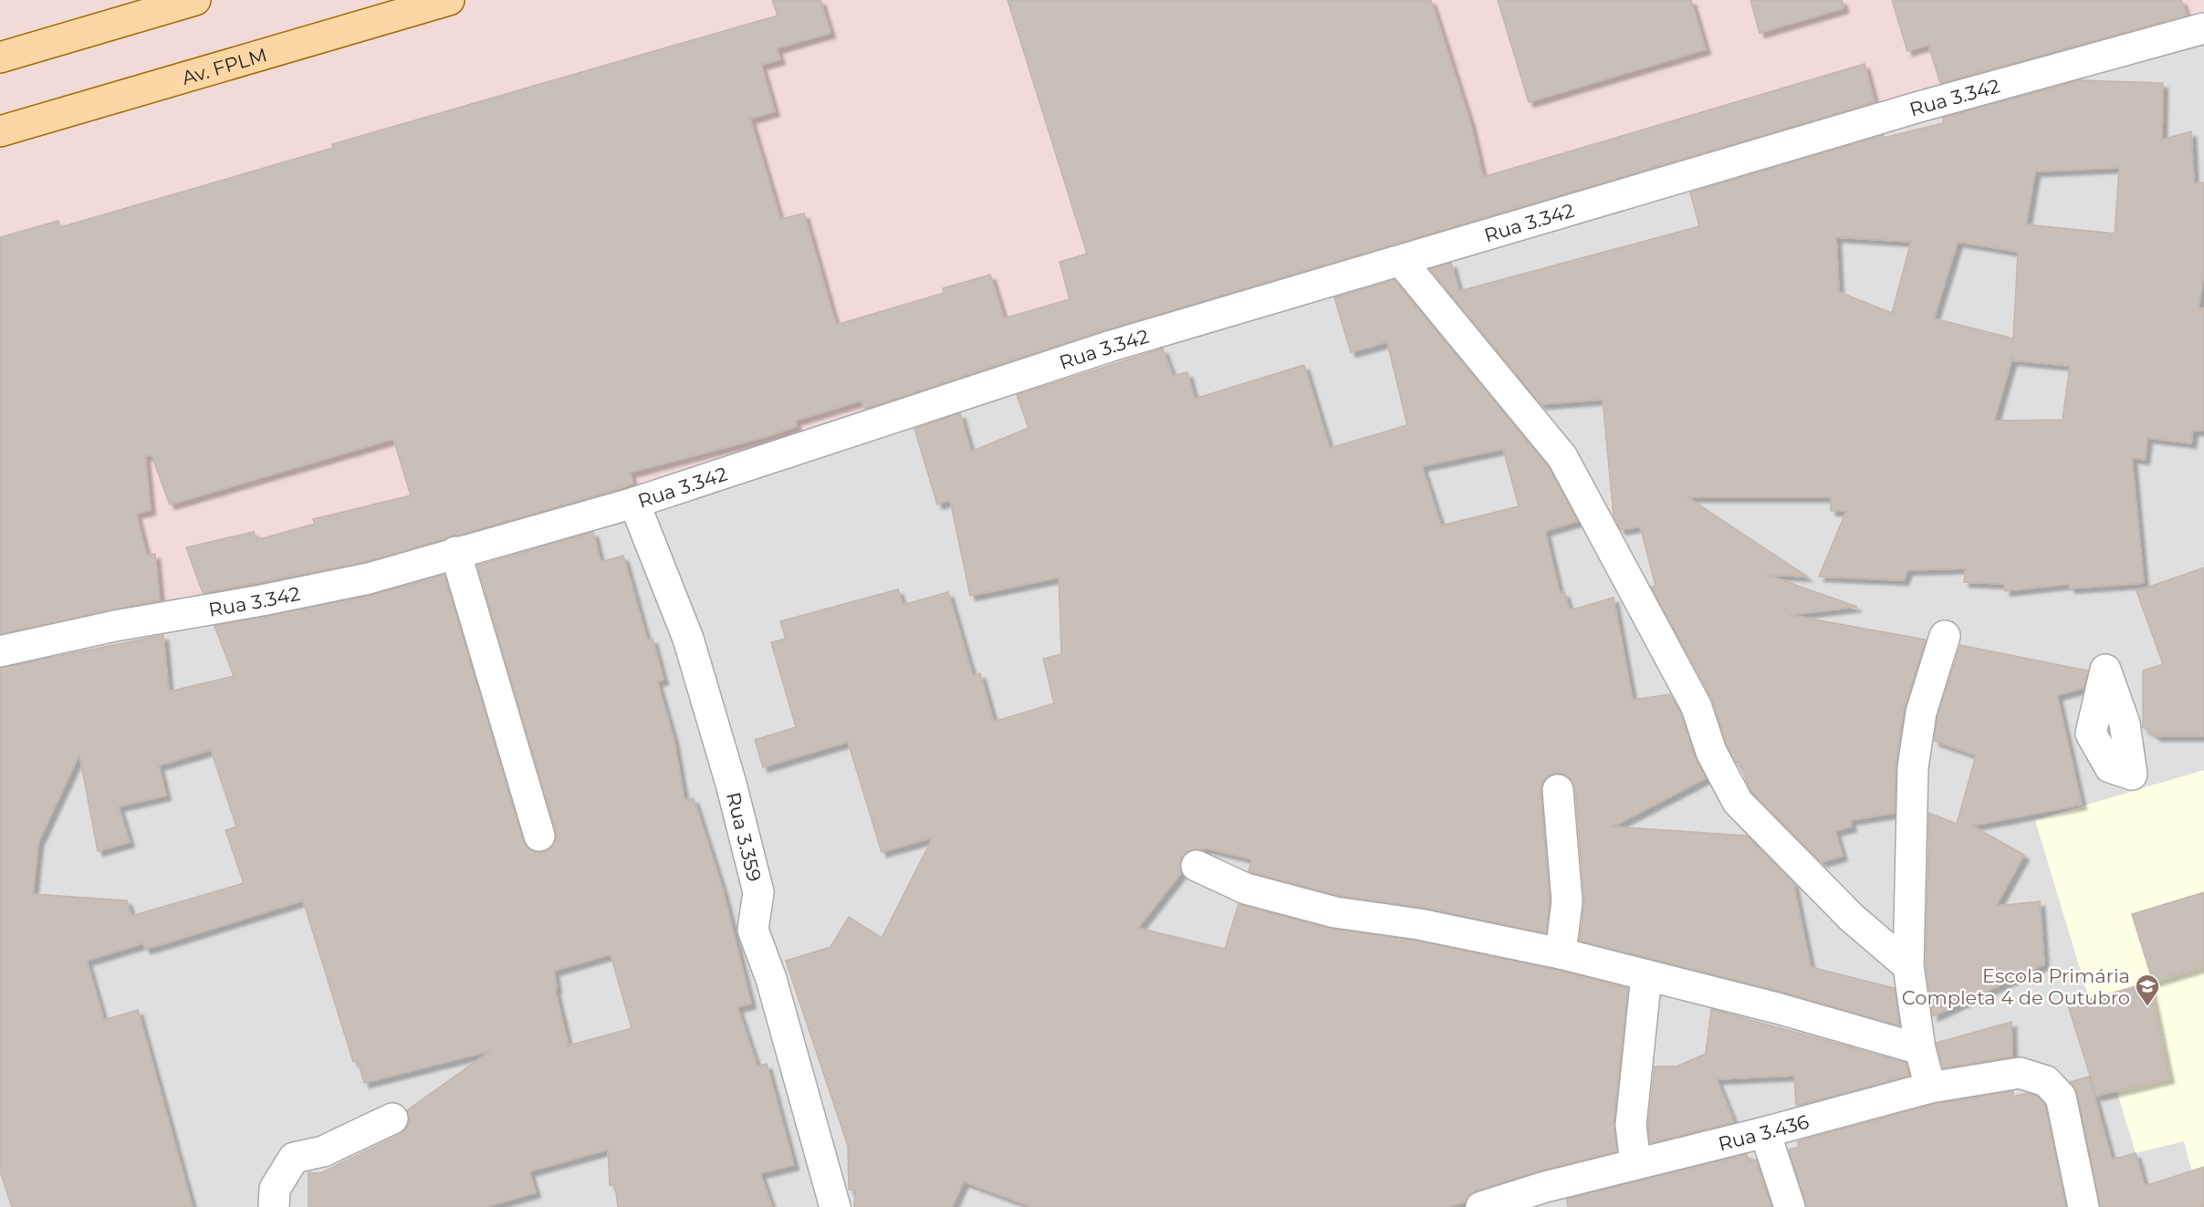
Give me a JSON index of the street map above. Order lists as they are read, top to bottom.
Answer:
{
  "streets": {
    "main road": ["Av. FPLM"],
    "street": ["Rua 3.342", "Rua 3.359", "Rua 3.436"]
  },
  "crossings": [
    ["Rua 3.342", "Rua 3.359"]
  ],
  "places": {
    "school or university": ["Escola Primária Completa 4 de Outubro"]
  }
}
